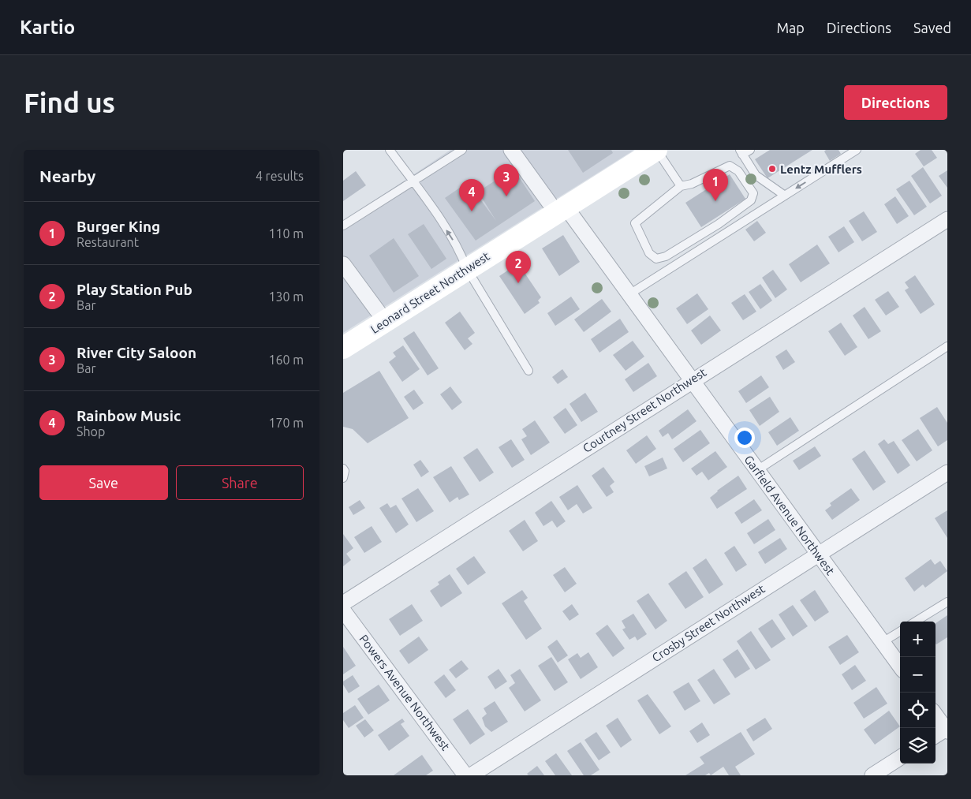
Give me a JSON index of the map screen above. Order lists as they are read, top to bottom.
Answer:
{
  "streets": {
    "main road": ["Leonard Street Northwest"],
    "street": [
      "Courtney Street Northwest",
      "Garfield Avenue Northwest",
      "Crosby Street Northwest",
      "Powers Avenue Northwest"
    ]
  },
  "crossings": [
    ["Leonard Street Northwest", "Garfield Avenue Northwest"],
    ["Courtney Street Northwest", "Garfield Avenue Northwest"],
    ["Garfield Avenue Northwest", "Crosby Street Northwest"]
  ],
  "places": ["Lentz Mufflers"],
  "page": {
    "header": "Kartio",
    "nav": ["Map", "Directions", "Saved"],
    "buttons": [
      "Directions",
      ["Save", "Share"]
    ],
    "title": "Find us",
    "heading": ["Nearby", "4 results"],
    "pins": [
      "3",
      "1",
      "4",
      "2"
    ],
    "list": [
      {
        "mark": "1",
        "name": "Burger King",
        "note": "Restaurant",
        "value": "110 m"
      },
      {
        "mark": "2",
        "name": "Play Station Pub",
        "note": "Bar",
        "value": "130 m"
      },
      {
        "mark": "3",
        "name": "River City Saloon",
        "note": "Bar",
        "value": "160 m"
      },
      {
        "mark": "4",
        "name": "Rainbow Music",
        "note": "Shop",
        "value": "170 m"
      }
    ],
    "map_buttons": ["+", "−"]
  }
}
